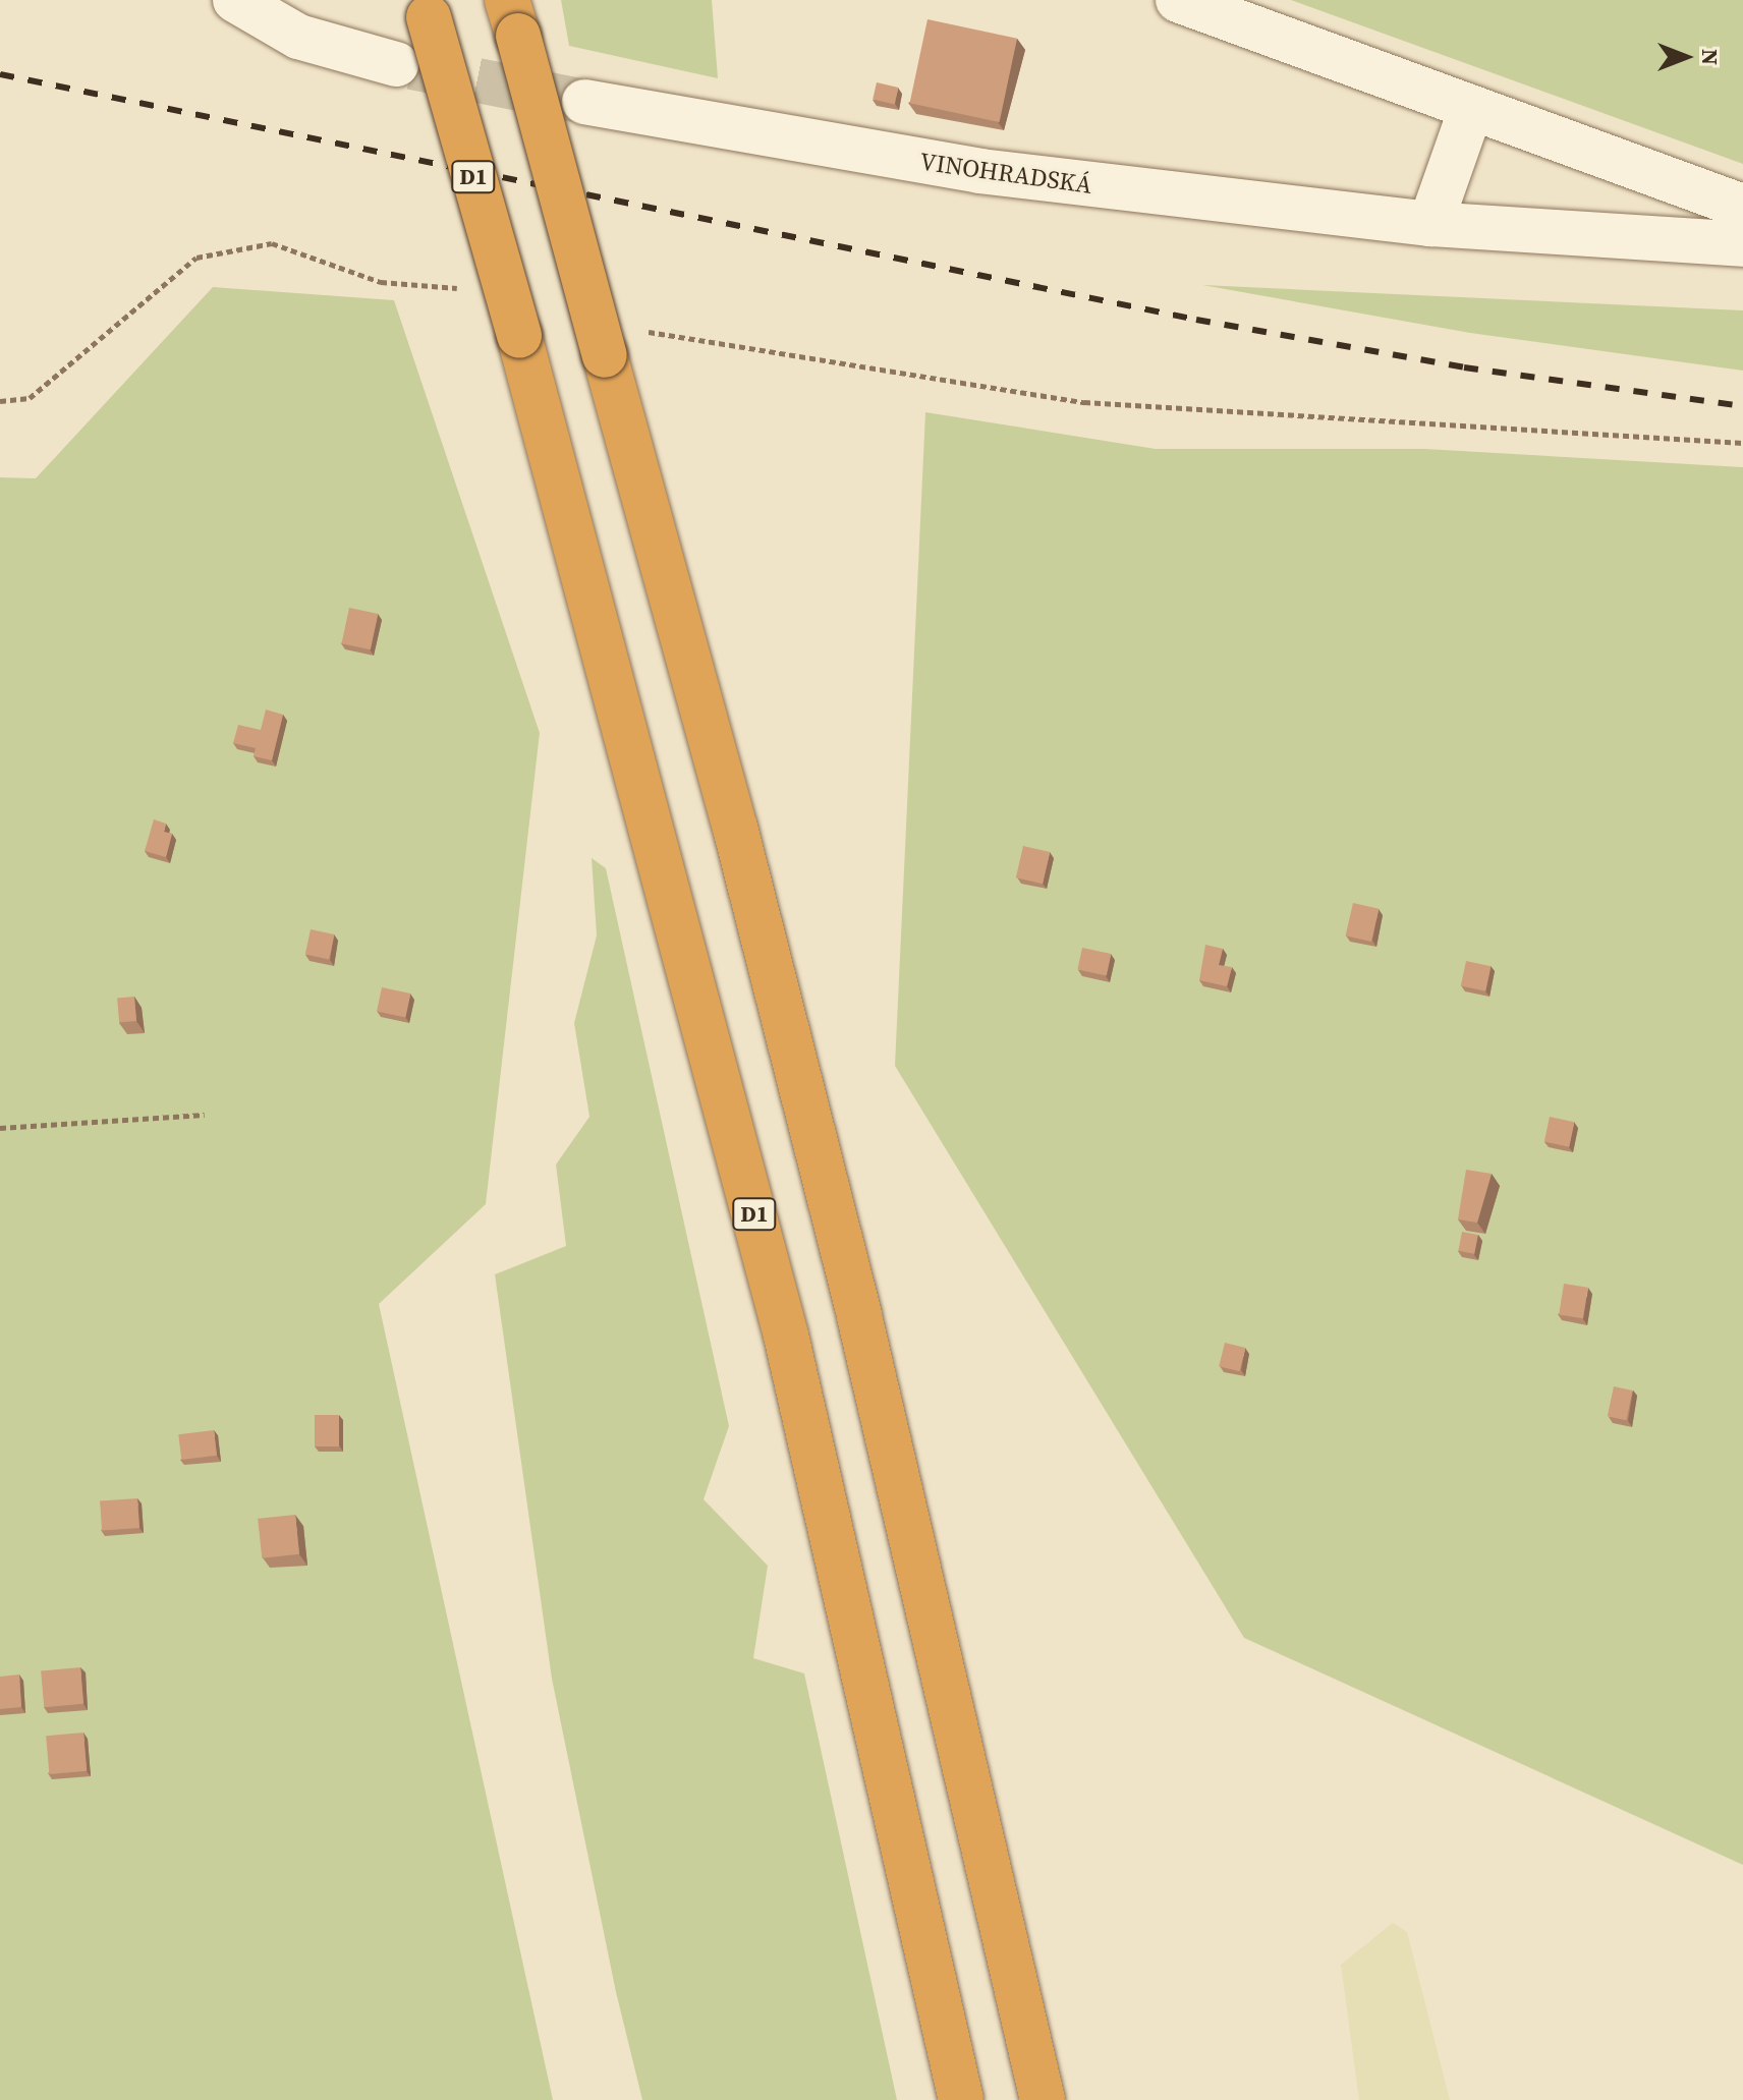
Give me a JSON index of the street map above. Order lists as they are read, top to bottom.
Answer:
{
  "streets": {
    "highway": ["D1"],
    "street": ["VINOHRADSKÁ"]
  },
  "north": "right"
}
